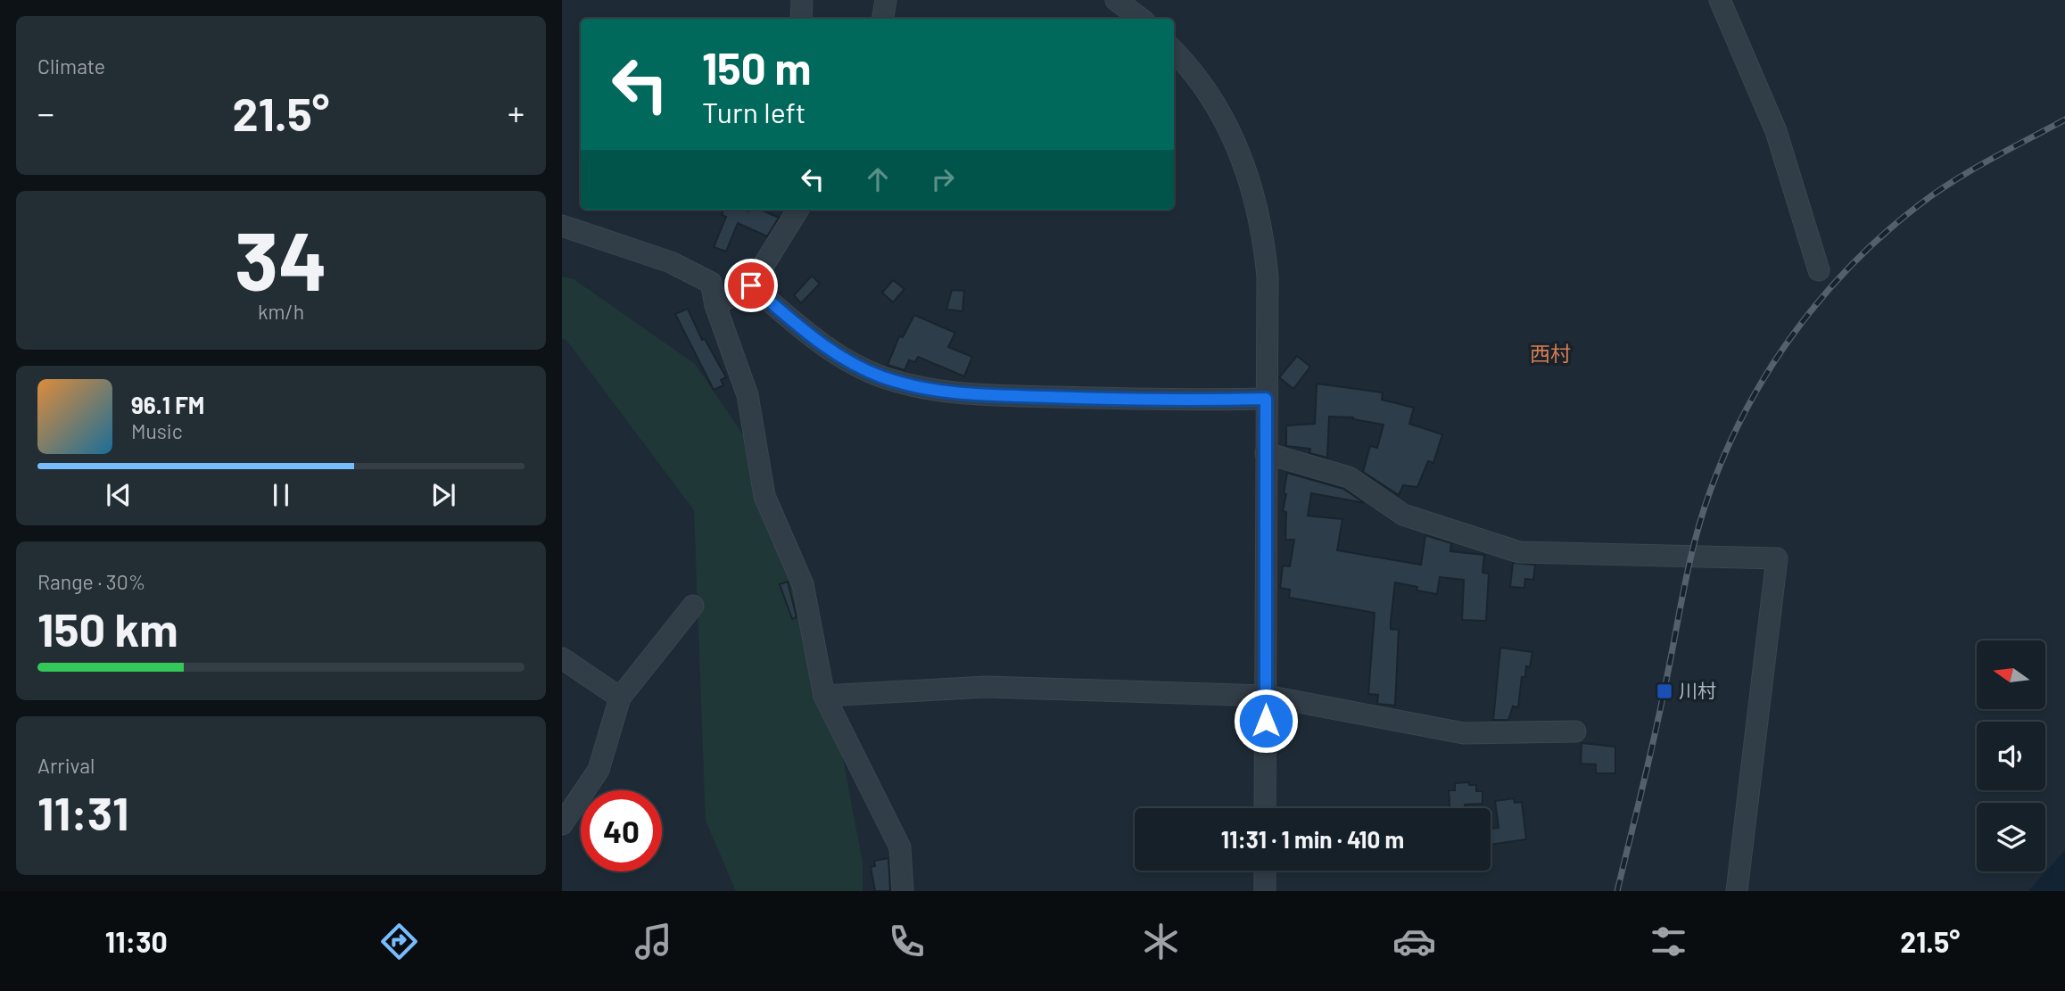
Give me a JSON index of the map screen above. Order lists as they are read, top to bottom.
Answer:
{
  "districts": ["西村"],
  "places": {
    "transit": ["川村"]
  },
  "north": "left",
  "page": {
    "tile": [
      "Climate",
      ["34", "km/h"],
      ["Range · 30%", "150 km"],
      ["Arrival", "11:31"]
    ],
    "turn": ["150 m", "Turn left"],
    "heat": ["−", "21.5°", "+"],
    "song": ["96.1 FM", "Music"],
    "limit": "40",
    "trip": "11:31 · 1 min · 410 m",
    "tabs": ["11:30", "21.5°"]
  }
}
